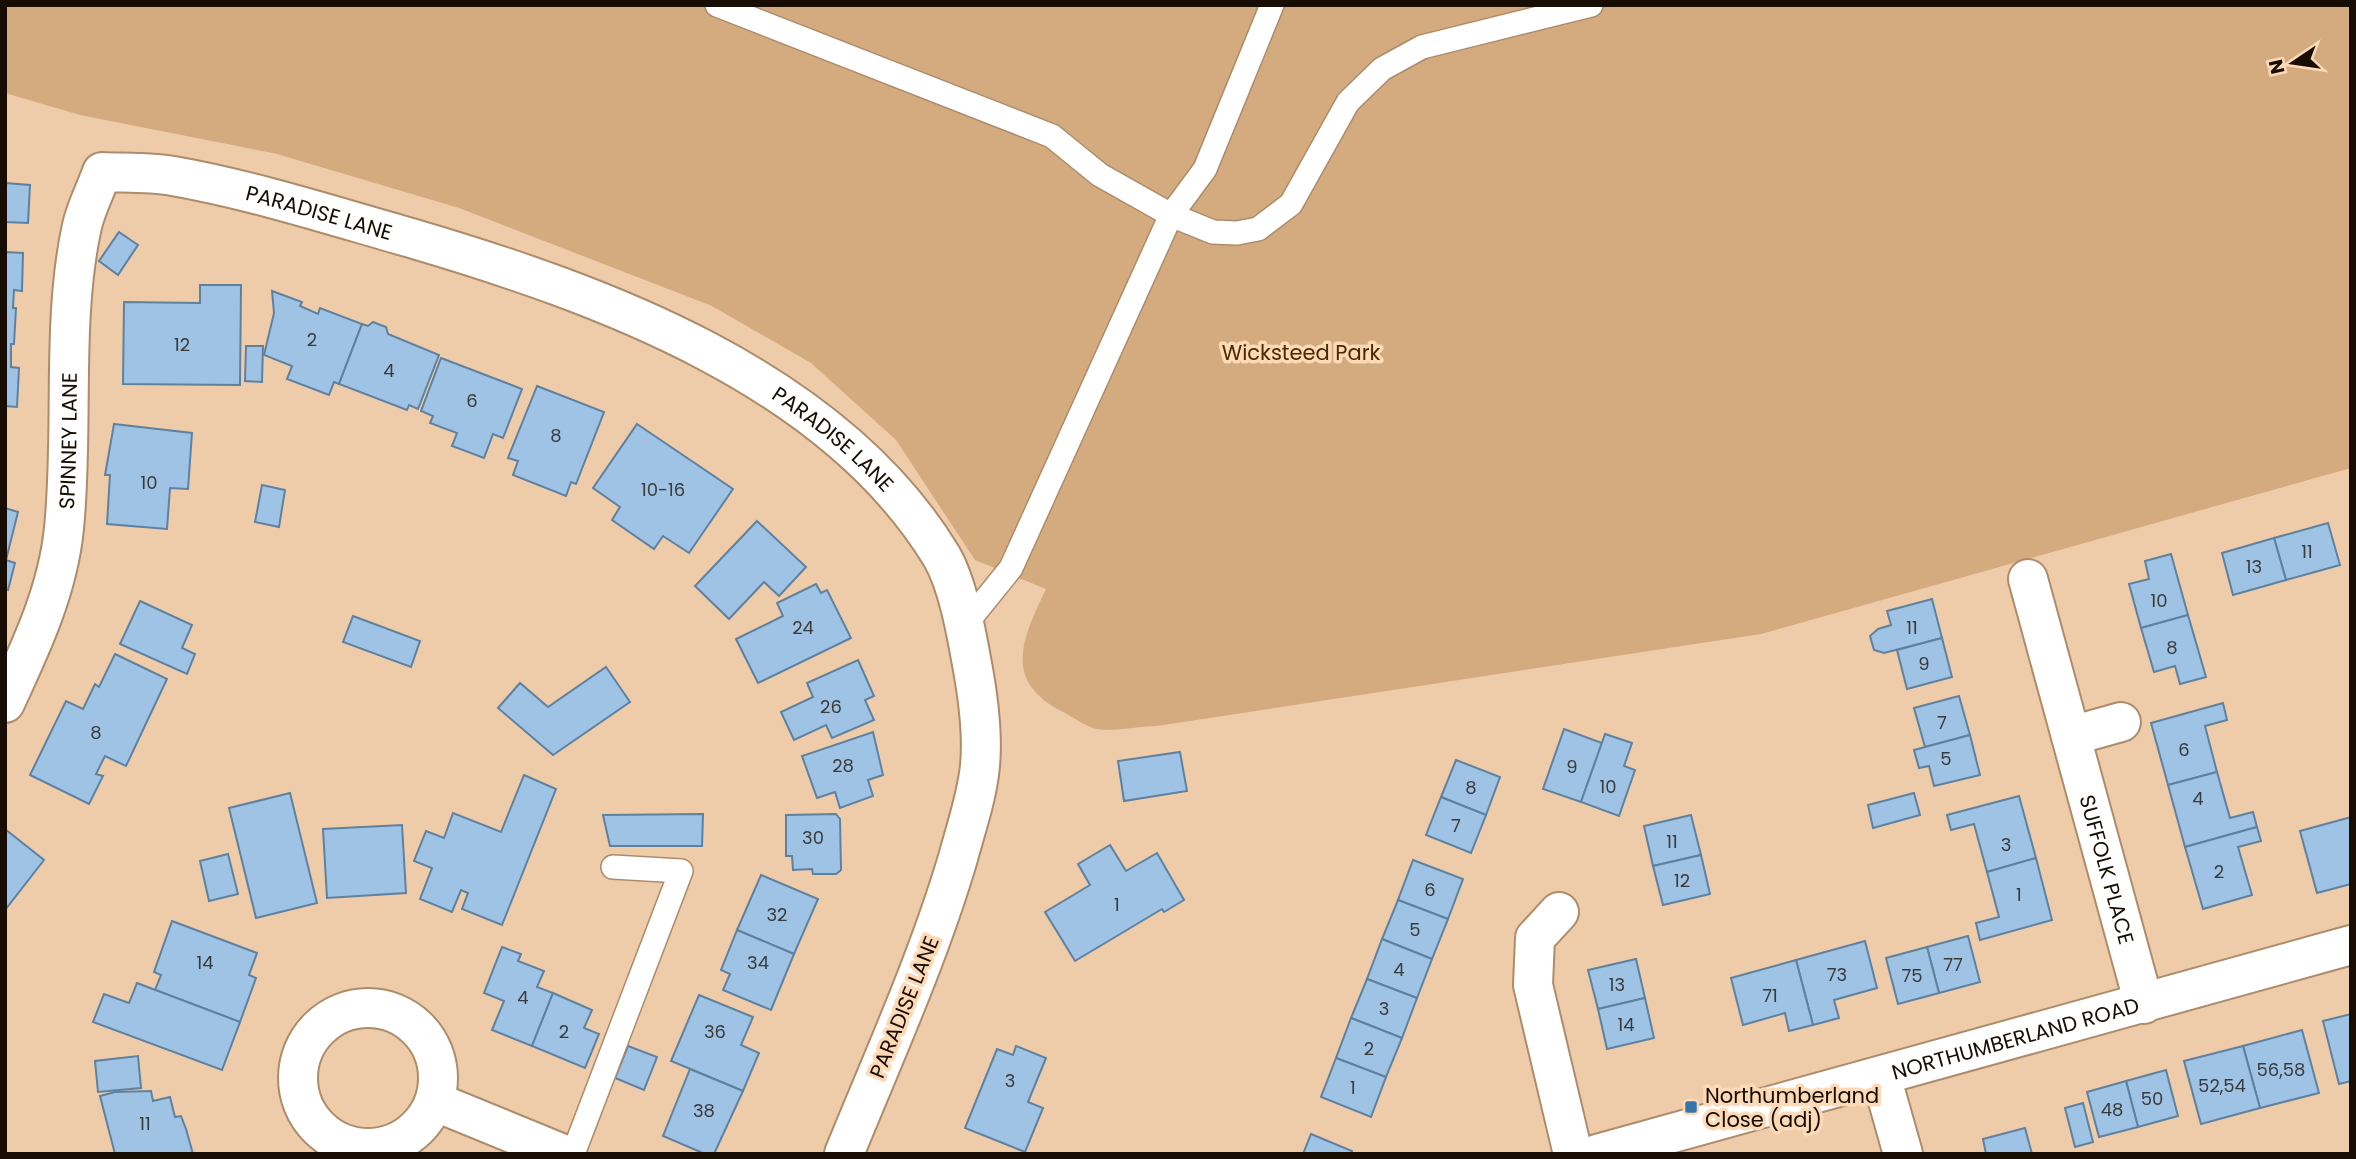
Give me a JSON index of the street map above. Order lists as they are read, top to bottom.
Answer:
{
  "streets": {
    "street": [
      "PARADISE LANE",
      "SPINNEY LANE",
      "SUFFOLK PLACE",
      "NORTHUMBERLAND ROAD"
    ]
  },
  "crossings": [
    ["PARADISE LANE", "SPINNEY LANE"],
    ["SUFFOLK PLACE", "NORTHUMBERLAND ROAD"]
  ],
  "parks": ["Wicksteed Park"],
  "places": {
    "transit": ["Northumberland Close (adj)"]
  },
  "house_numbers": [
    "2",
    "12",
    "4",
    "6",
    "8",
    "10",
    "10-16",
    "11",
    "13",
    "10",
    "24",
    "11",
    "8",
    "9",
    "26",
    "7",
    "8",
    "6",
    "5",
    "28",
    "9",
    "10",
    "8",
    "4",
    "7",
    "30",
    "11",
    "3",
    "2",
    "12",
    "6",
    "1",
    "1",
    "32",
    "5",
    "14",
    "34",
    "77",
    "4",
    "73",
    "75",
    "13",
    "71",
    "4",
    "3",
    "14",
    "2",
    "36",
    "2",
    "56,58",
    "3",
    "52,54",
    "1",
    "50",
    "48",
    "38",
    "11"
  ],
  "north": "left"
}
